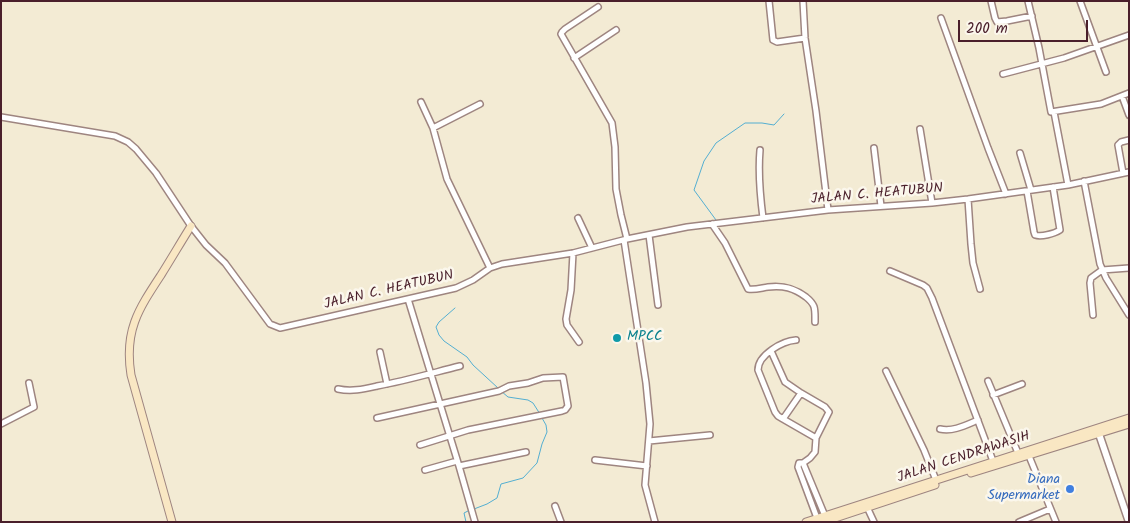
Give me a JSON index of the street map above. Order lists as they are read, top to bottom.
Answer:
{
  "streets": {
    "main road": ["JALAN CENDRAWASIH"],
    "street": ["JALAN C. HEATUBUN"]
  },
  "places": ["MPCC", "Diana Supermarket"],
  "scale_bar": "200 m"
}
